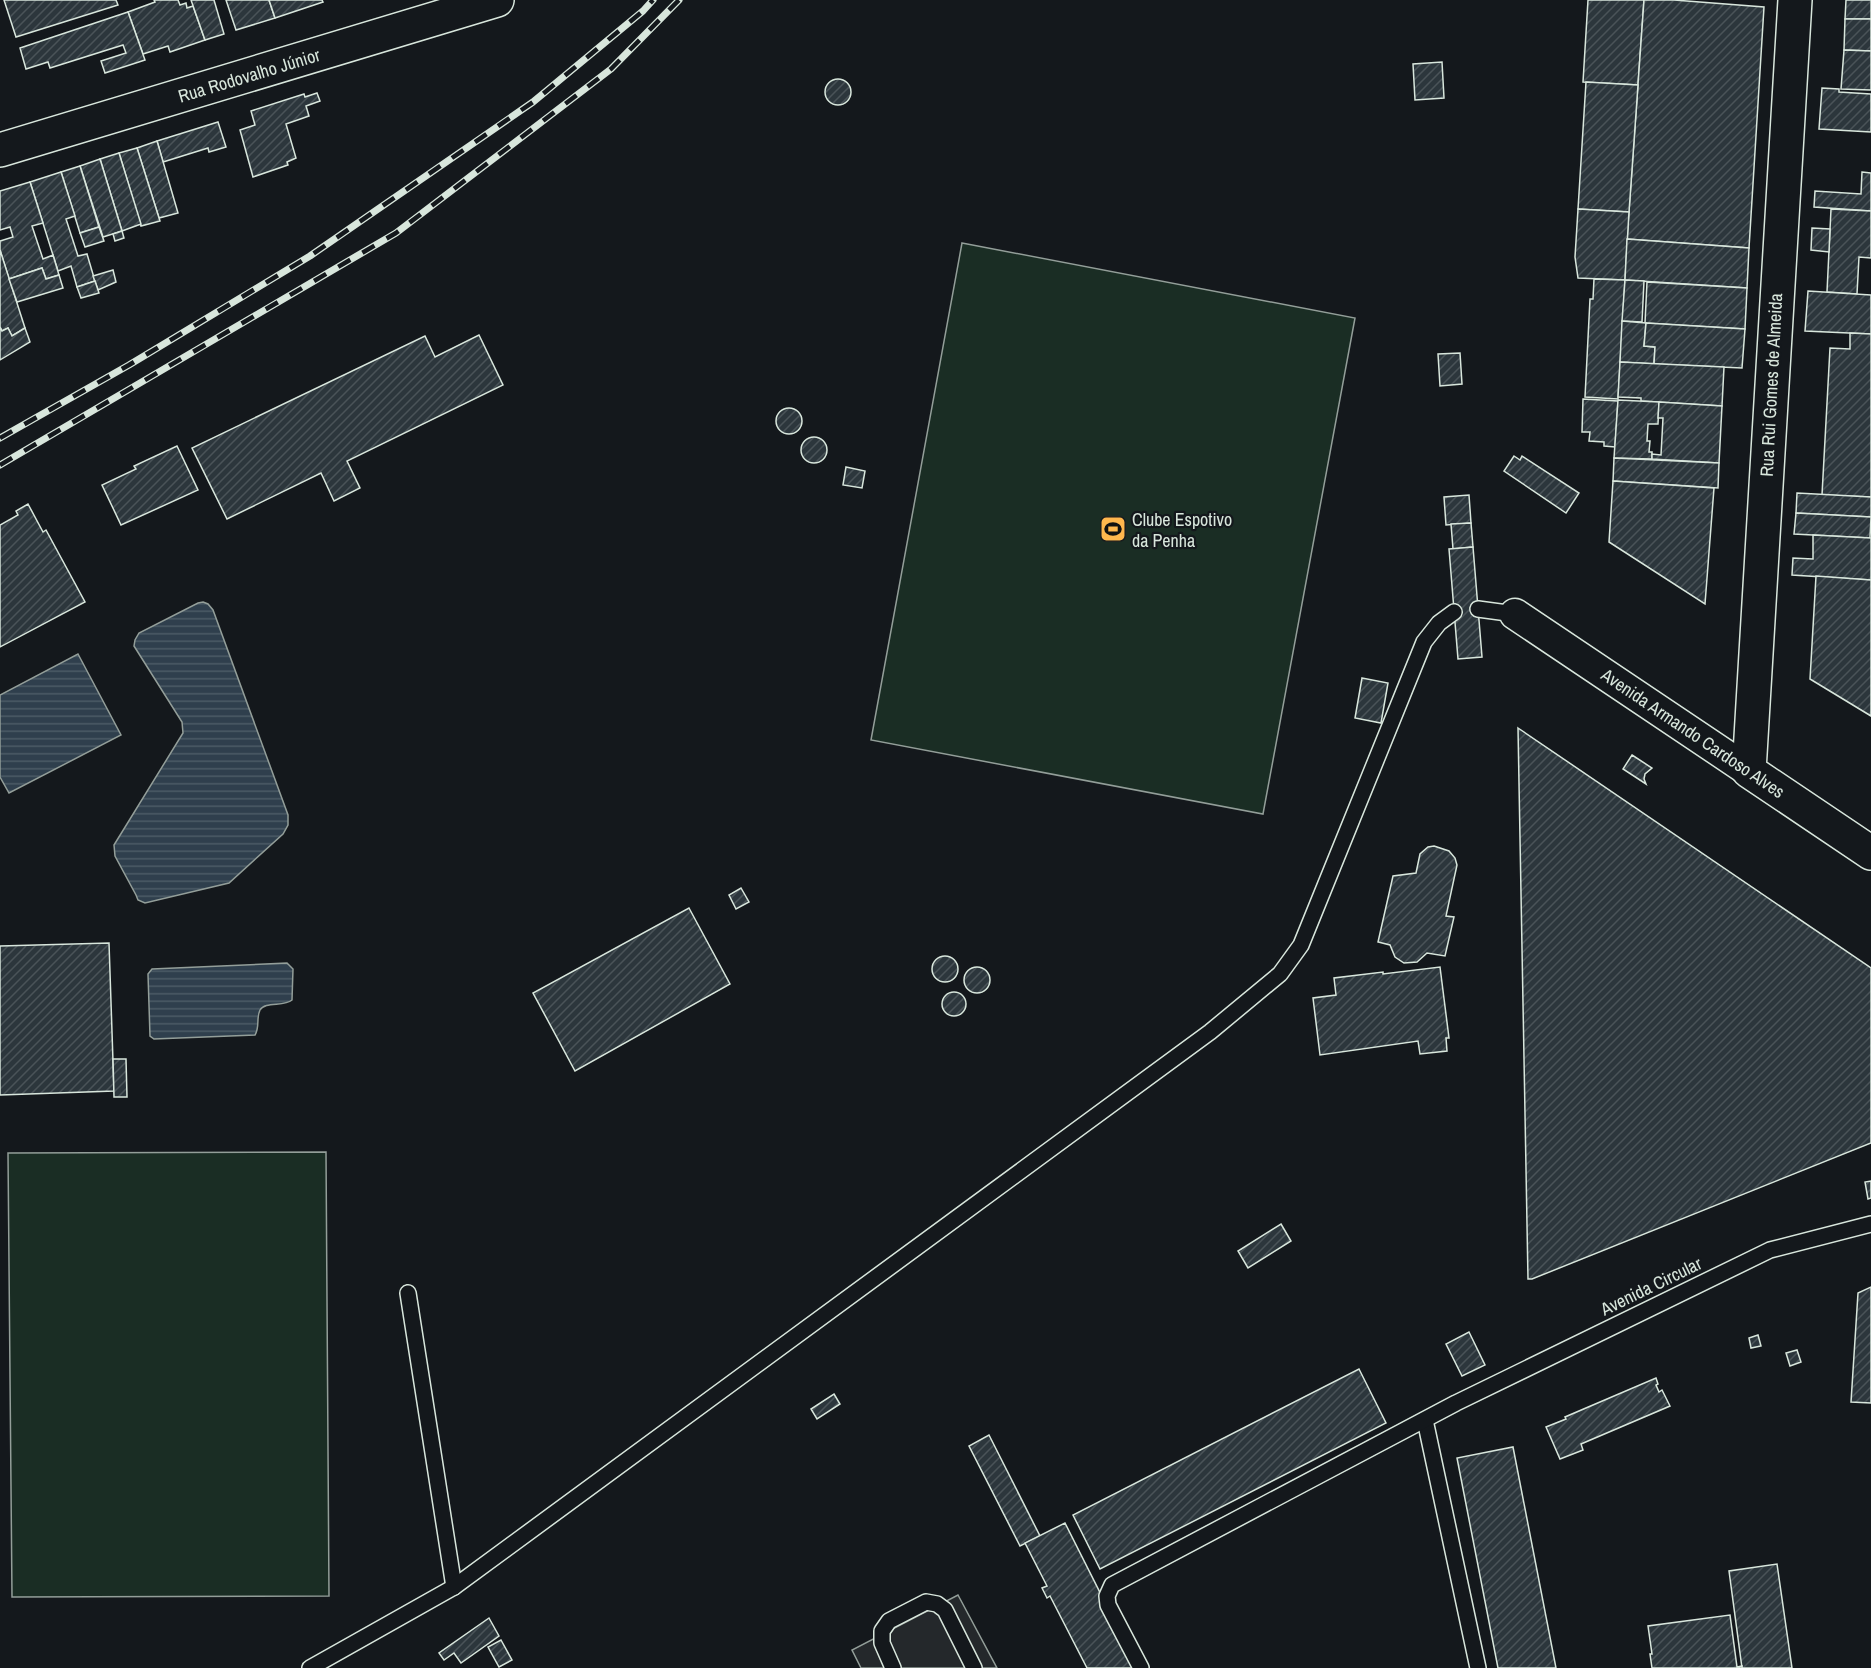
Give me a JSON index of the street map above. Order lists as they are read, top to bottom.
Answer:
{
  "streets": {
    "street": ["Rua Rodovalho Júnior", "Rua Rui Gomes de Almeida", "Avenida Armando Cardoso Alves"],
    "lane": ["Avenida Circular"]
  },
  "crossings": [
    ["Rua Rui Gomes de Almeida", "Avenida Armando Cardoso Alves"]
  ],
  "places": {
    "sports": ["Clube Espotivo da Penha"]
  }
}
